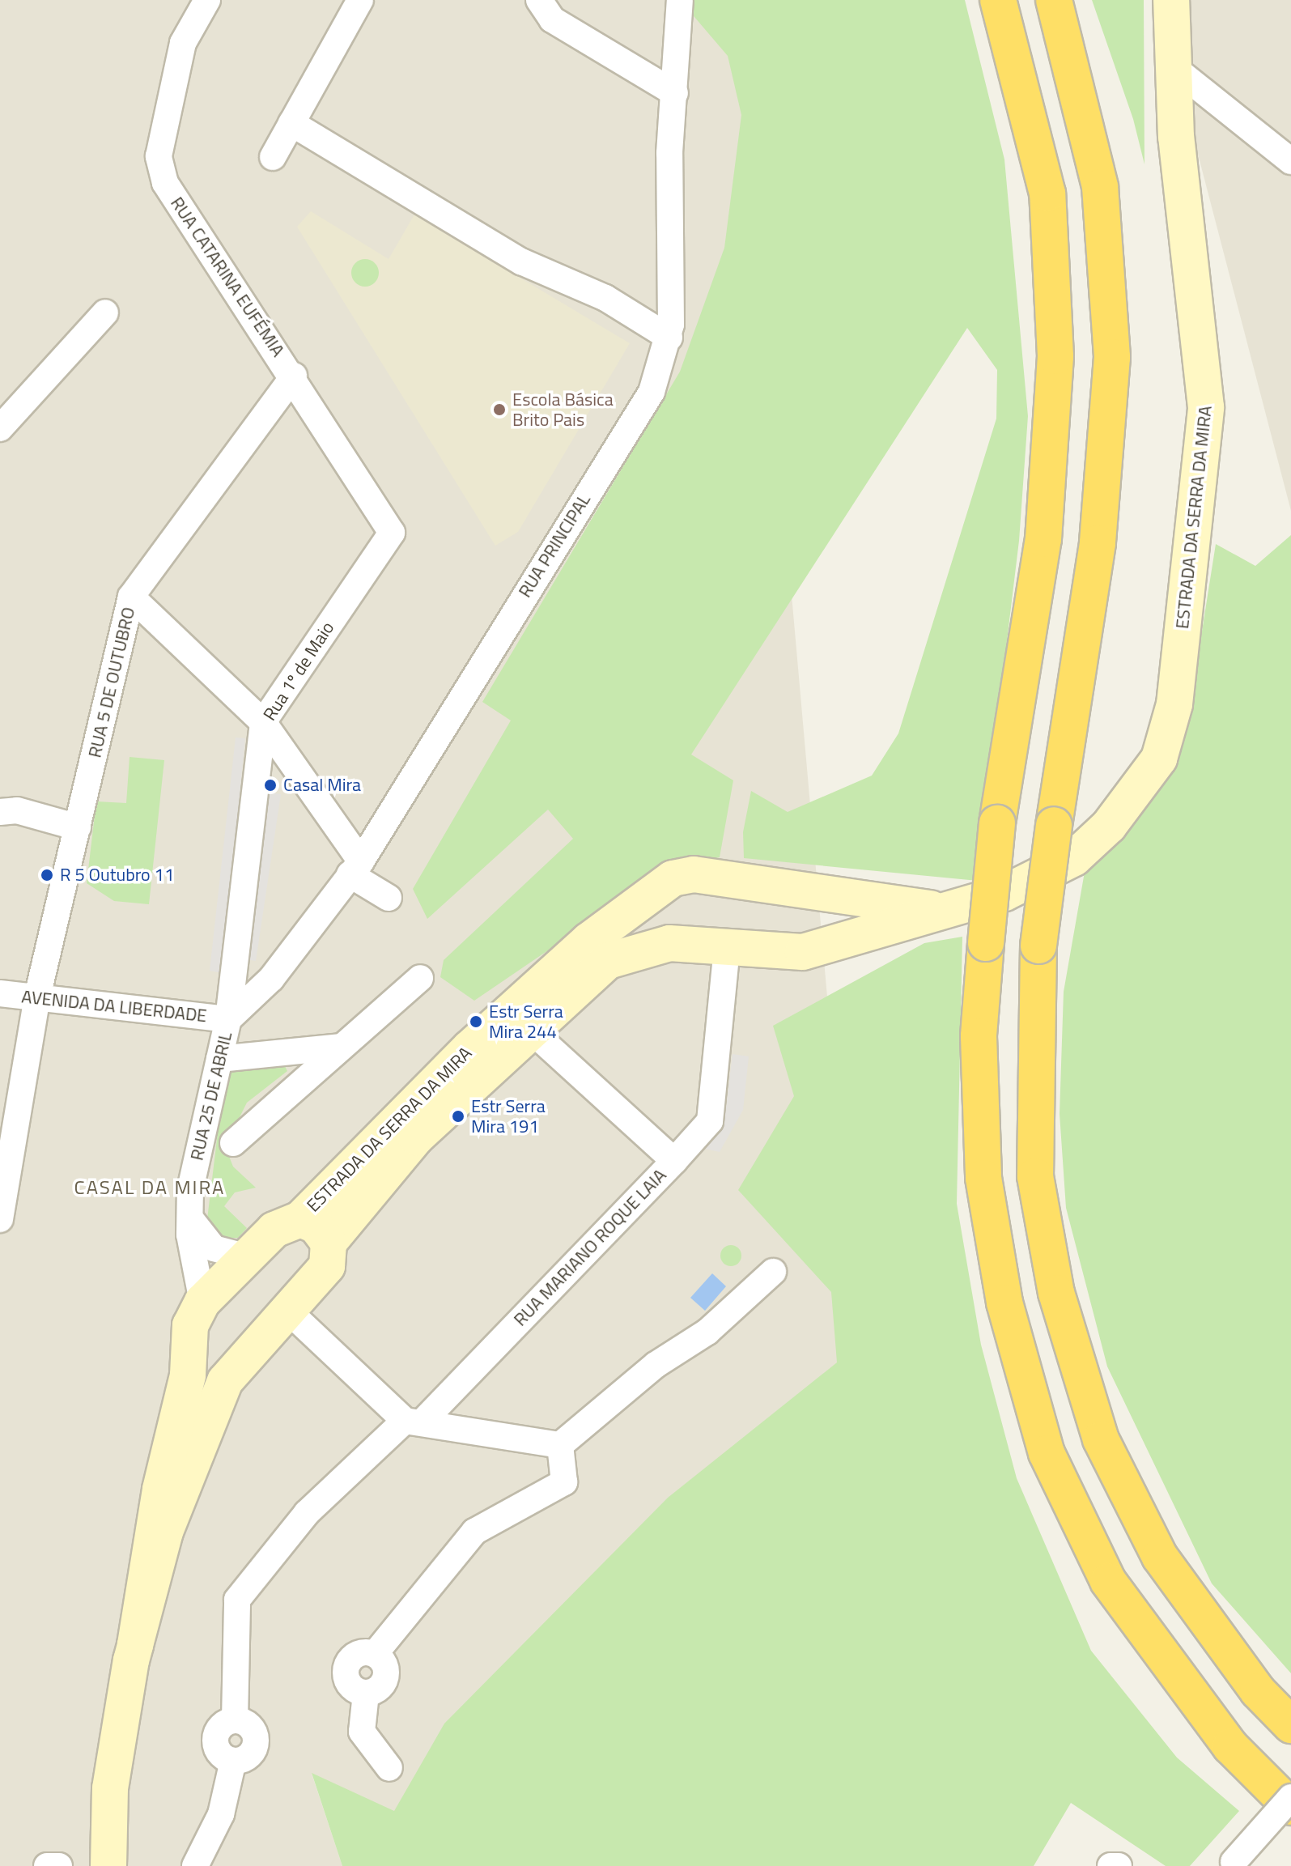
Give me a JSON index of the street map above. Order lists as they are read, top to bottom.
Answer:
{
  "streets": {
    "street": [
      "RUA CATARINA EUFÉMIA",
      "ESTRADA DA SERRA DA MIRA",
      "RUA PRINCIPAL",
      "Rua 1º de Maio",
      "RUA 5 DE OUTUBRO",
      "AVENIDA DA LIBERDADE",
      "RUA 25 DE ABRIL",
      "RUA MARIANO ROQUE LAIA"
    ]
  },
  "crossings": [
    ["RUA CATARINA EUFÉMIA", "Rua 1º de Maio"],
    ["RUA CATARINA EUFÉMIA", "RUA 5 DE OUTUBRO"],
    ["ESTRADA DA SERRA DA MIRA", "RUA MARIANO ROQUE LAIA"],
    ["RUA PRINCIPAL", "Rua 1º de Maio"],
    ["RUA PRINCIPAL", "AVENIDA DA LIBERDADE"],
    ["RUA PRINCIPAL", "RUA 25 DE ABRIL"],
    ["Rua 1º de Maio", "AVENIDA DA LIBERDADE"],
    ["Rua 1º de Maio", "RUA 25 DE ABRIL"],
    ["RUA 5 DE OUTUBRO", "AVENIDA DA LIBERDADE"],
    ["AVENIDA DA LIBERDADE", "RUA 25 DE ABRIL"]
  ],
  "districts": ["CASAL DA MIRA"],
  "places": [
    "Escola Básica Brito Pais",
    "Casal Mira",
    "R 5 Outubro 11",
    "Estr Serra Mira 244",
    "Estr Serra Mira 191"
  ]
}
